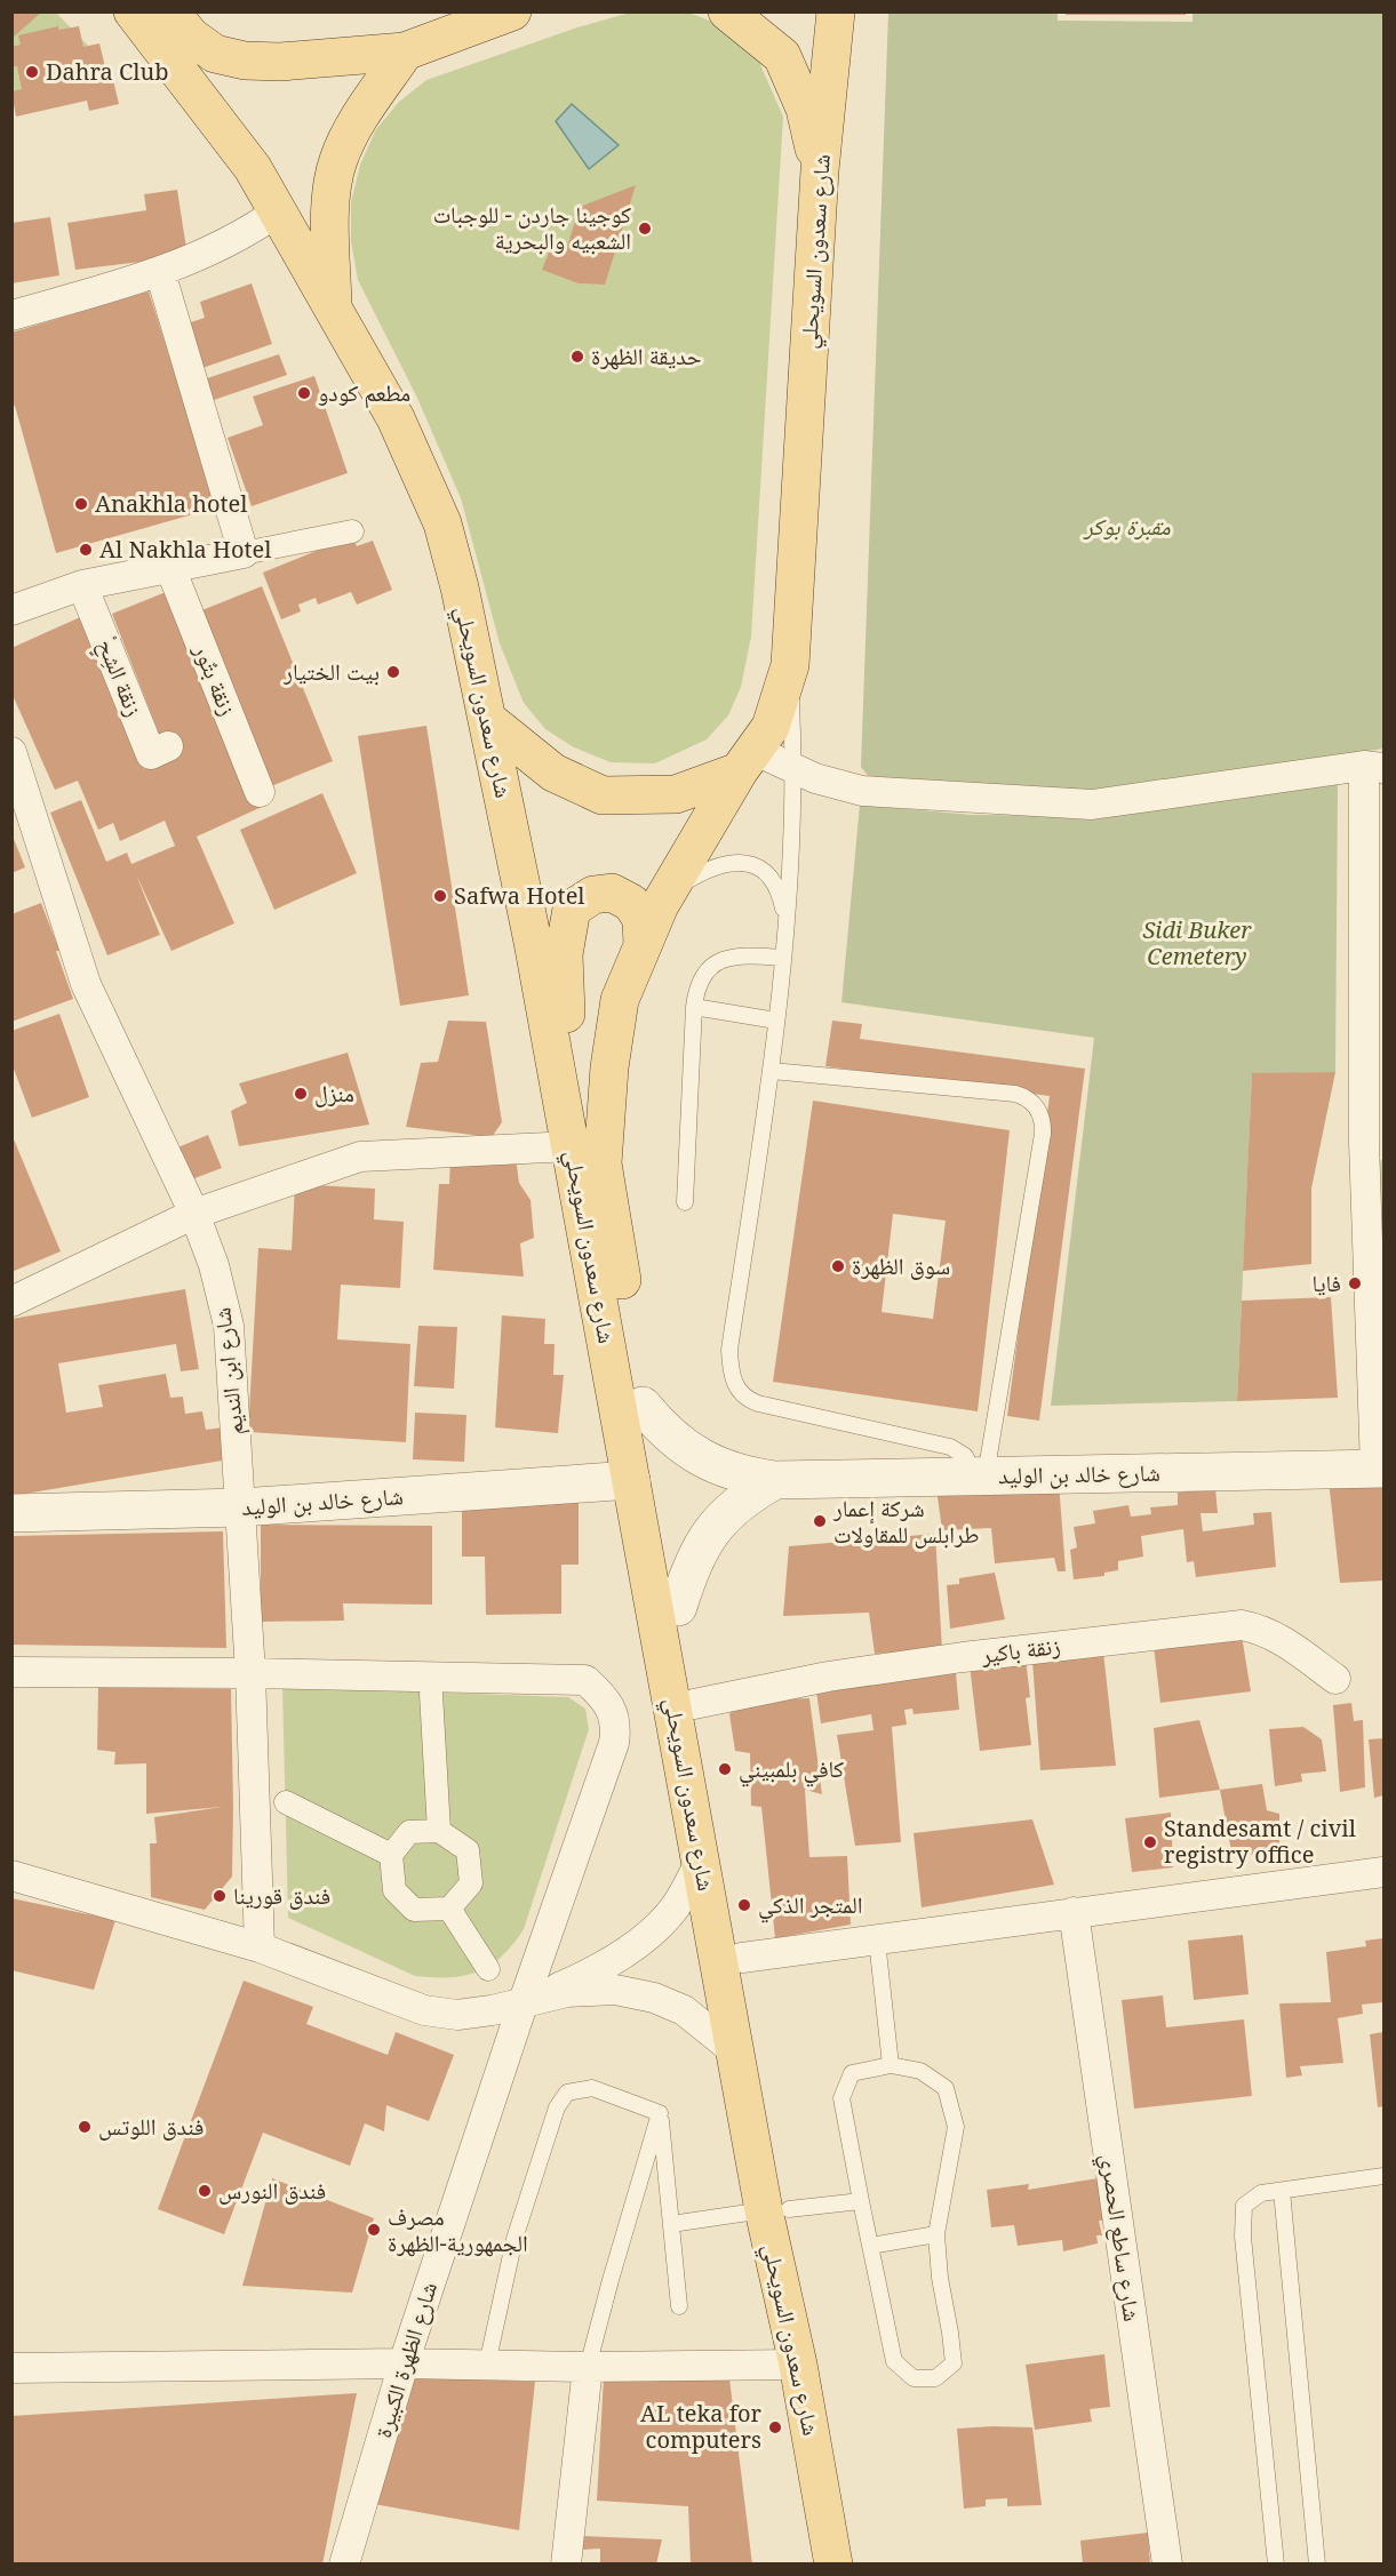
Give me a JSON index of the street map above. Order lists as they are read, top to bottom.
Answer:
{
  "streets": {
    "main road": ["شارع سعدون السويحلي"],
    "street": [
      "ْزنقة الشِحٍ",
      "زنقة بتٌور",
      "شارع ابن النديم",
      "شارع خالد بن الوليد",
      "زنقة باكير",
      "شارع ساطع الحصري",
      "شارع الظهرة الكبيرة"
    ]
  },
  "crossings": [
    ["شارع سعدون السويحلي", "شارع خالد بن الوليد"],
    ["شارع سعدون السويحلي", "زنقة باكير"],
    ["شارع ابن النديم", "شارع خالد بن الوليد"],
    ["شارع ابن النديم", "شارع الظهرة الكبيرة"]
  ],
  "parks": ["مقبرة بوكر", "Sidi Buker Cemetery"],
  "places": [
    "Dahra Club",
    "كوجينا جاردن - للوجبات الشعبيه والبحرية",
    "حديقة الظهرة",
    "مطعم كودو",
    "Anakhla hotel",
    "Al Nakhla Hotel",
    "بيت الختيار",
    "Safwa Hotel",
    "منزل",
    "سوق الظهرة",
    "فايا",
    "شركة إعمار طرابلس للمقاولات",
    "كافي بلمبيني",
    "Standesamt / civil registry office",
    "فندق قورينا",
    "المتجر الذكي",
    "فندق اللوتس",
    "فندق النورس",
    "مصرف الجمهورية-الظهرة",
    "AL teka for computers"
  ]
}
